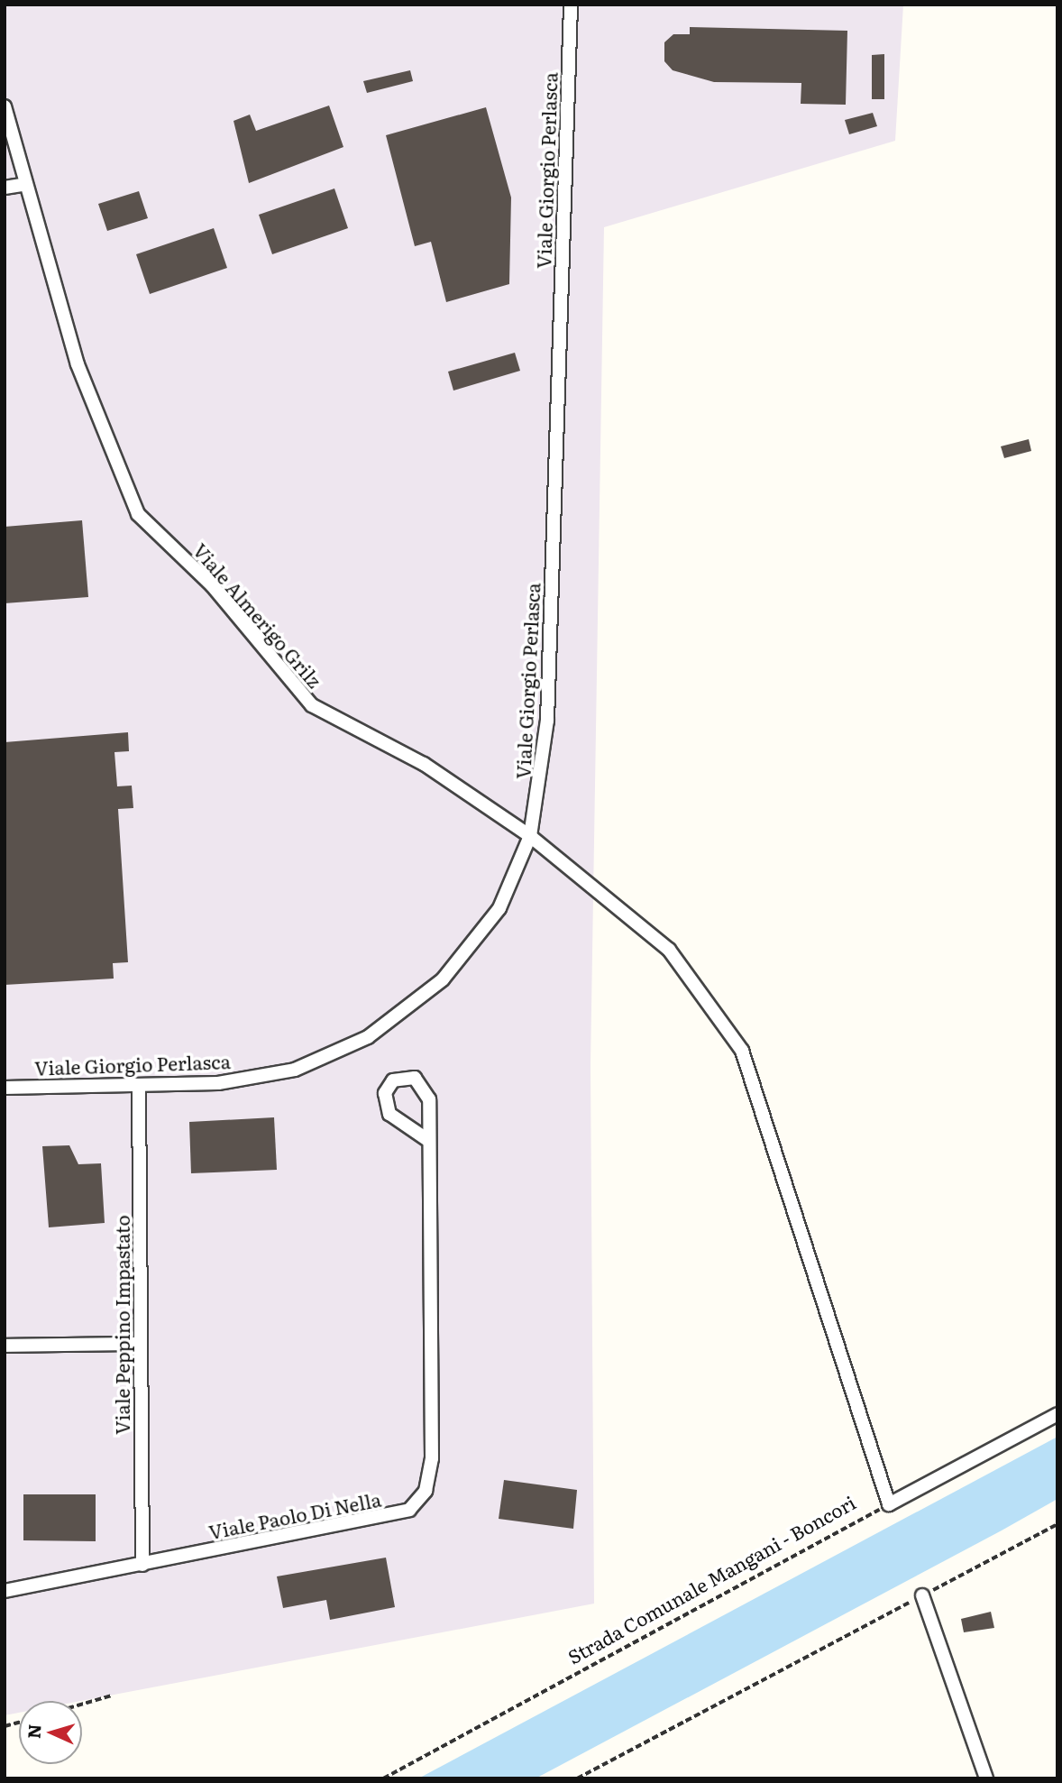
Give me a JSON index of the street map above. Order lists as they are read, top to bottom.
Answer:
{
  "streets": {
    "street": [
      "Viale Giorgio Perlasca",
      "Viale Almerigo Grilz",
      "Viale Peppino Impastato",
      "Viale Paolo Di Nella"
    ],
    "path": ["Strada Comunale Mangani - Boncori"]
  },
  "crossings": [
    ["Viale Giorgio Perlasca", "Viale Almerigo Grilz"],
    ["Viale Giorgio Perlasca", "Viale Peppino Impastato"],
    ["Viale Almerigo Grilz", "Strada Comunale Mangani - Boncori"],
    ["Viale Peppino Impastato", "Viale Paolo Di Nella"]
  ],
  "north": "left"
}
